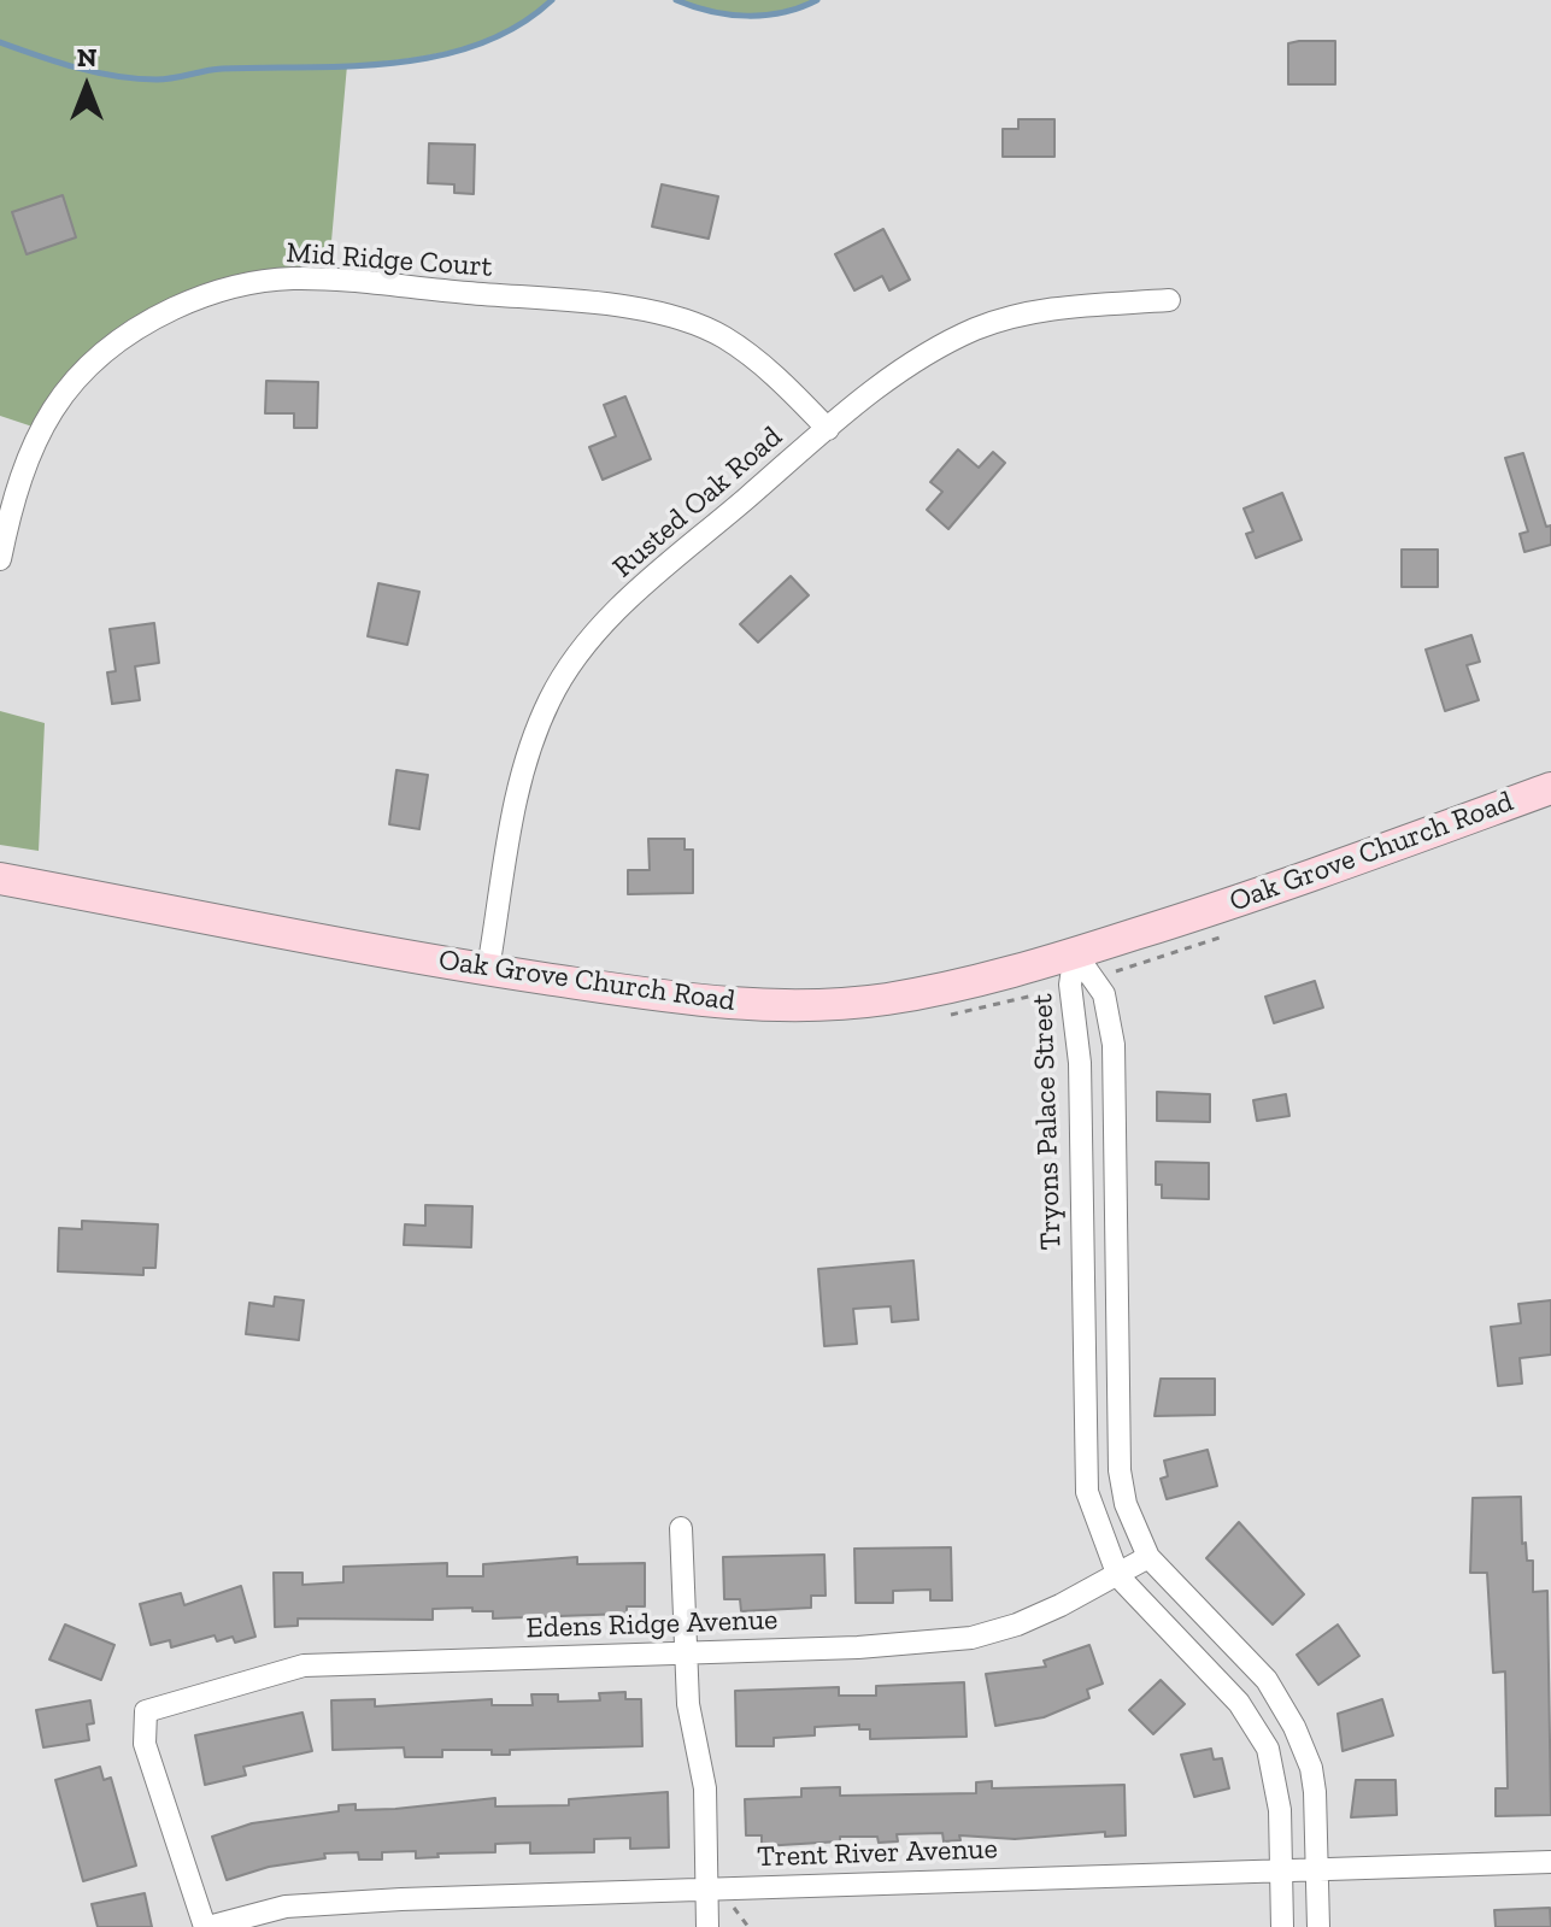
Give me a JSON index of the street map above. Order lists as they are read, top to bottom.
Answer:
{
  "streets": {
    "main road": ["Oak Grove Church Road"],
    "street": [
      "Mid Ridge Court",
      "Rusted Oak Road",
      "Tryons Palace Street",
      "Edens Ridge Avenue",
      "Trent River Avenue"
    ]
  },
  "crossings": [
    ["Mid Ridge Court", "Rusted Oak Road"],
    ["Rusted Oak Road", "Oak Grove Church Road"],
    ["Oak Grove Church Road", "Tryons Palace Street"],
    ["Tryons Palace Street", "Edens Ridge Avenue"],
    ["Tryons Palace Street", "Trent River Avenue"],
    ["Edens Ridge Avenue", "Trent River Avenue"]
  ],
  "north": "top"
}
